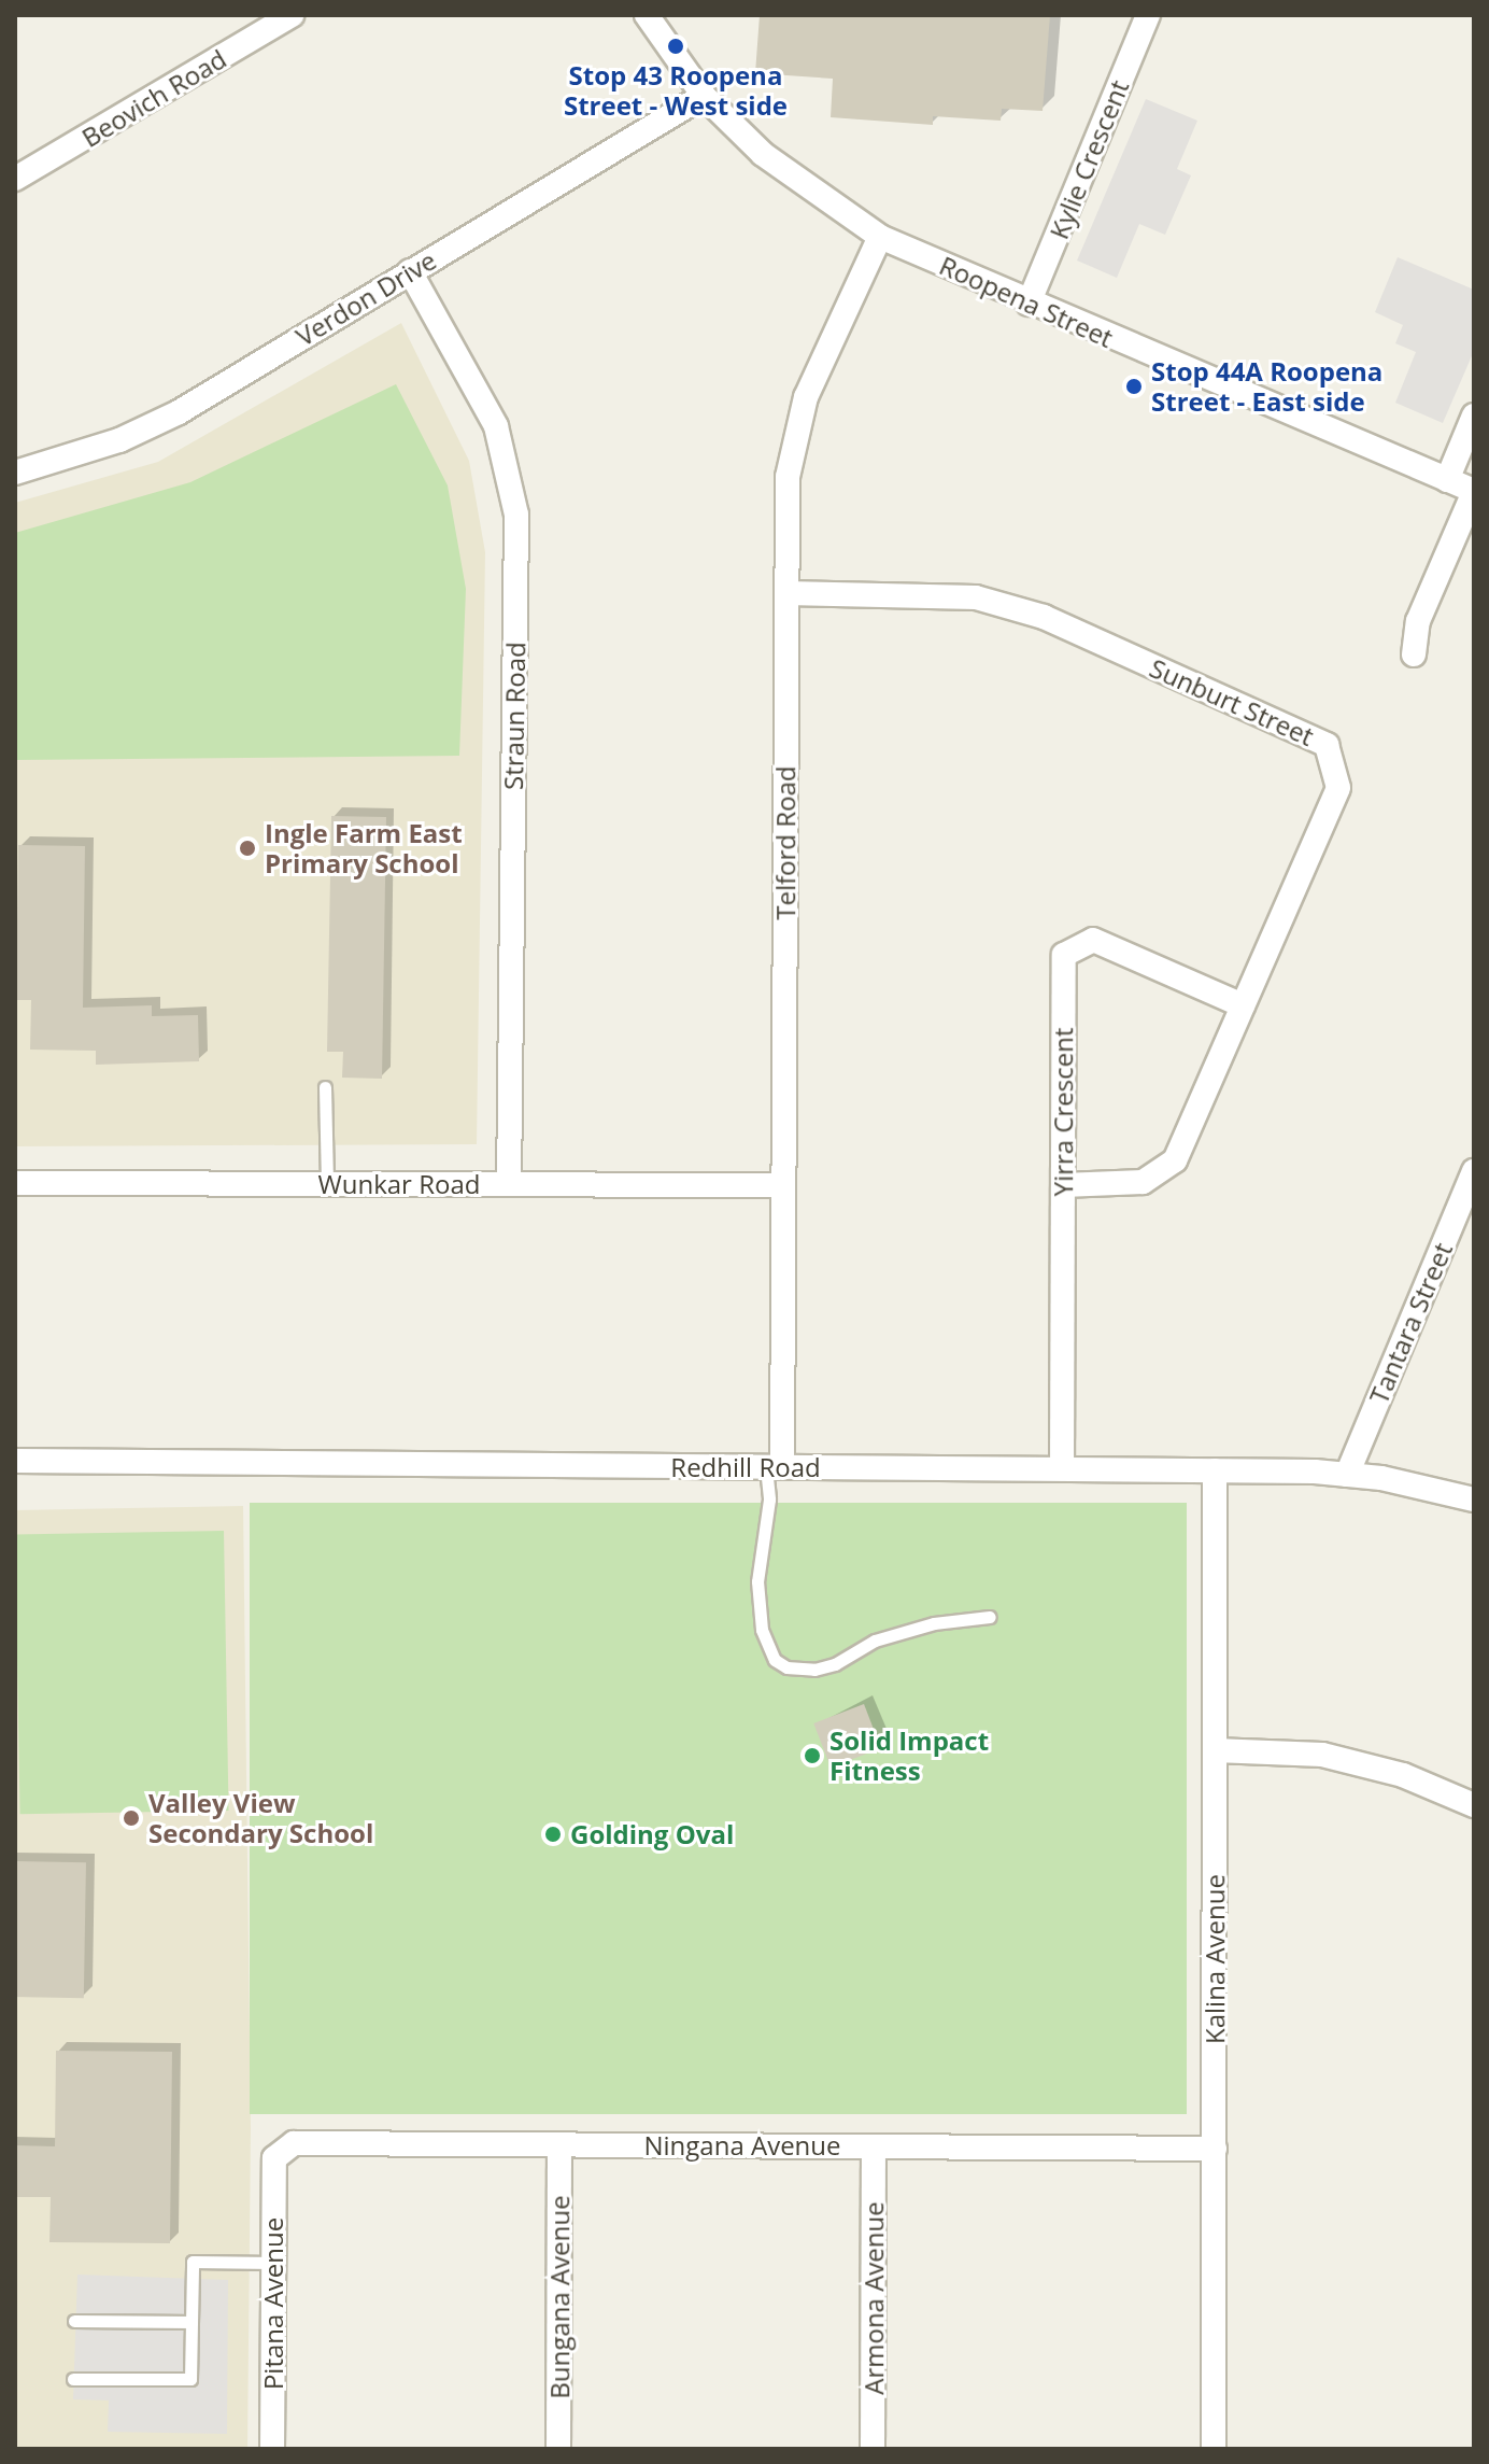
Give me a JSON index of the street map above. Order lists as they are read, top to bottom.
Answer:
{
  "streets": {
    "street": [
      "Beovich Road",
      "Kylie Crescent",
      "Verdon Drive",
      "Roopena Street",
      "Sunburt Street",
      "Straun Road",
      "Telford Road",
      "Yirra Crescent",
      "Wunkar Road",
      "Tantara Street",
      "Redhill Road",
      "Kalina Avenue",
      "Ningana Avenue",
      "Bungana Avenue",
      "Armona Avenue",
      "Pitana Avenue"
    ]
  },
  "crossings": [
    ["Kylie Crescent", "Roopena Street"],
    ["Verdon Drive", "Roopena Street"],
    ["Verdon Drive", "Straun Road"],
    ["Roopena Street", "Telford Road"],
    ["Sunburt Street", "Telford Road"],
    ["Sunburt Street", "Yirra Crescent"],
    ["Straun Road", "Wunkar Road"],
    ["Telford Road", "Wunkar Road"],
    ["Telford Road", "Redhill Road"],
    ["Yirra Crescent", "Redhill Road"],
    ["Tantara Street", "Redhill Road"],
    ["Redhill Road", "Kalina Avenue"],
    ["Kalina Avenue", "Ningana Avenue"],
    ["Ningana Avenue", "Bungana Avenue"],
    ["Ningana Avenue", "Armona Avenue"],
    ["Ningana Avenue", "Pitana Avenue"]
  ],
  "places": [
    "Stop 43 Roopena Street - West side",
    "Stop 44A Roopena Street - East side",
    "Ingle Farm East Primary School",
    "Solid Impact Fitness",
    "Valley View Secondary School",
    "Golding Oval"
  ]
}
